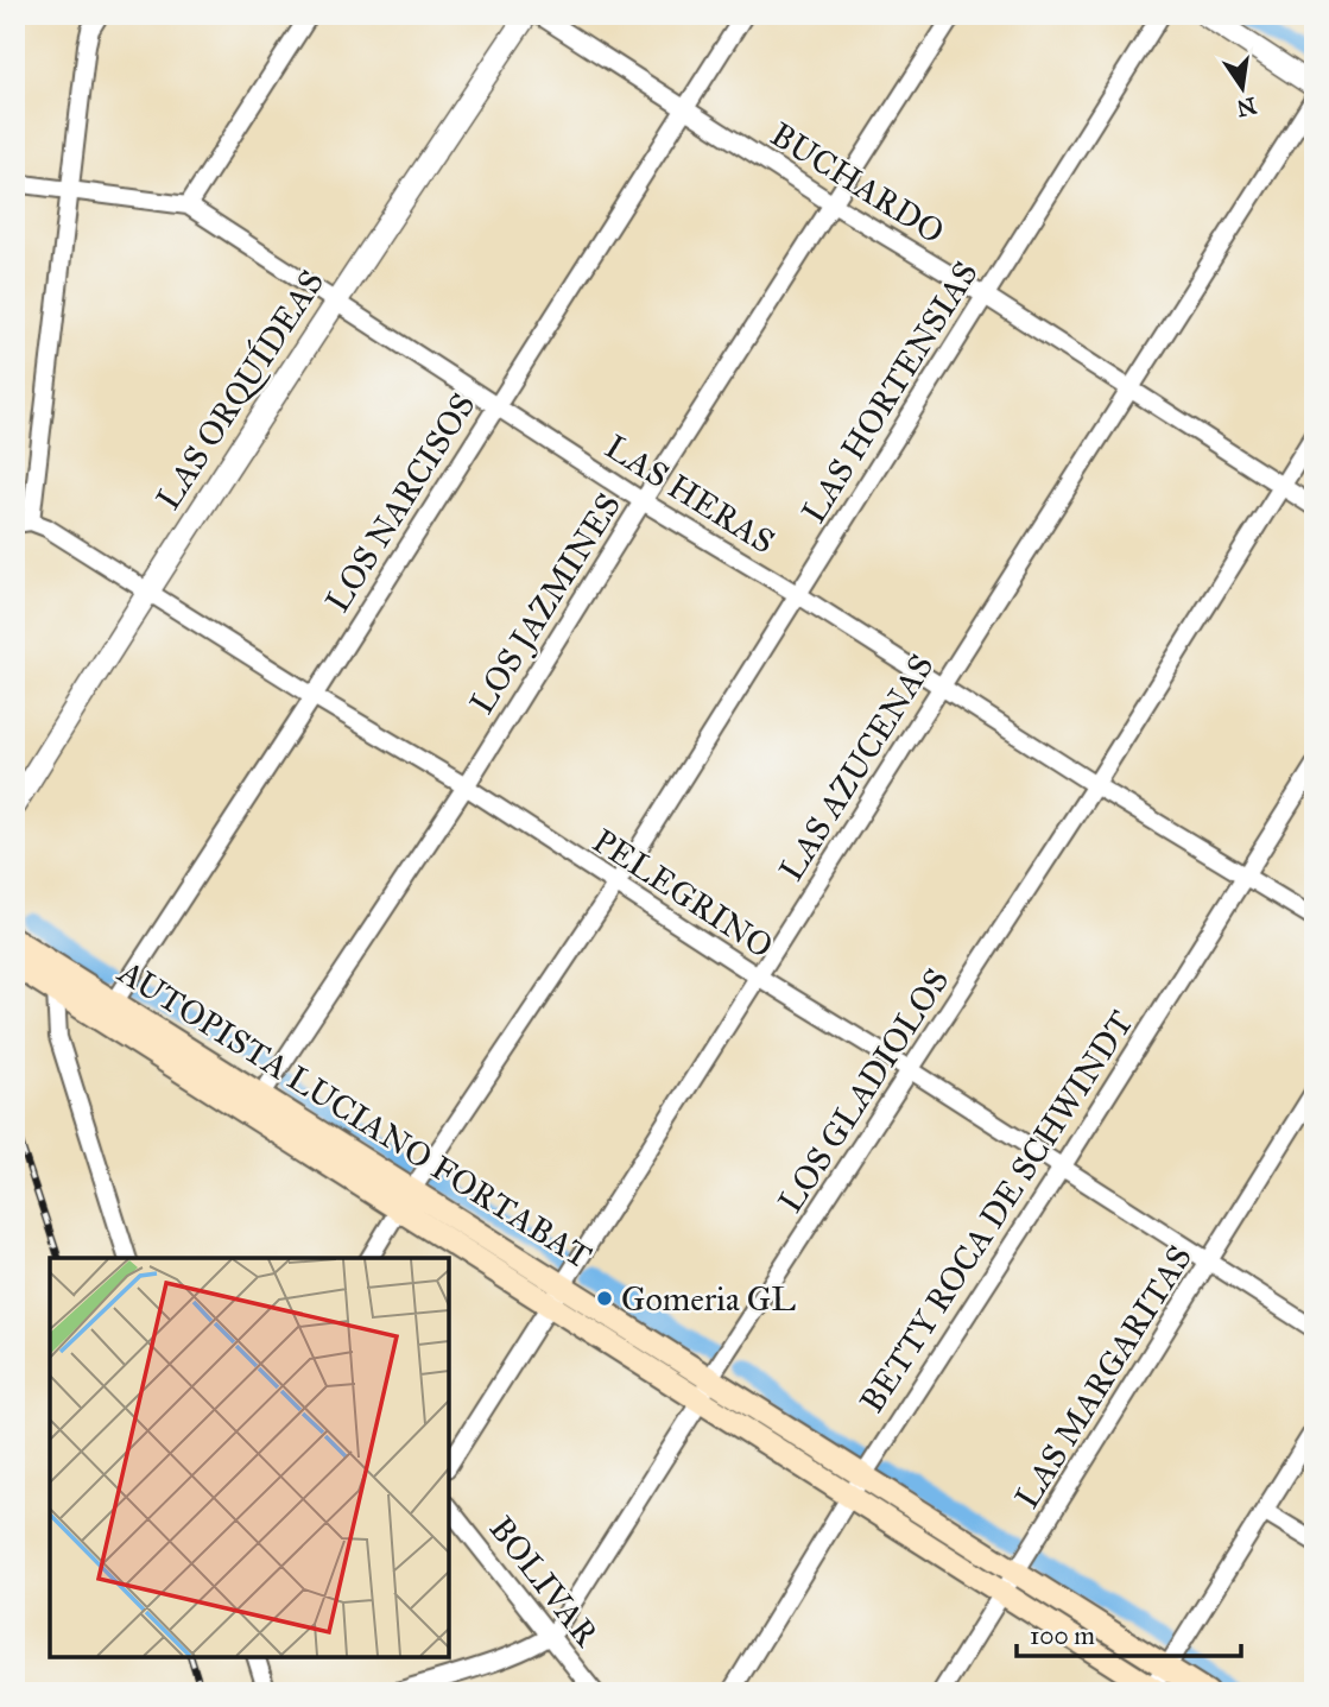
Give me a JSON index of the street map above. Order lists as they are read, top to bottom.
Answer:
{
  "streets": {
    "main road": ["AUTOPISTA LUCIANO FORTABAT"],
    "street": [
      "BUCHARDO",
      "LAS ORQUÍDEAS",
      "LAS HORTENSIAS",
      "LAS HERAS",
      "LOS NARCISOS",
      "LOS JAZMINES",
      "LAS AZUCENAS",
      "PELEGRINO",
      "LOS GLADIOLOS",
      "BETTY ROCA DE SCHWINDT",
      "LAS MARGARITAS",
      "BOLIVAR"
    ]
  },
  "crossings": [
    ["BUCHARDO", "LAS HORTENSIAS"],
    ["BUCHARDO", "LOS NARCISOS"],
    ["BUCHARDO", "LOS JAZMINES"],
    ["BUCHARDO", "LAS AZUCENAS"],
    ["BUCHARDO", "LOS GLADIOLOS"],
    ["LAS ORQUÍDEAS", "LAS HERAS"],
    ["LAS ORQUÍDEAS", "PELEGRINO"],
    ["LAS HORTENSIAS", "LAS HERAS"],
    ["LAS HORTENSIAS", "PELEGRINO"],
    ["LAS HORTENSIAS", "AUTOPISTA LUCIANO FORTABAT"],
    ["LAS HERAS", "LOS NARCISOS"],
    ["LAS HERAS", "LOS JAZMINES"],
    ["LAS HERAS", "LAS AZUCENAS"],
    ["LAS HERAS", "LOS GLADIOLOS"],
    ["LAS HERAS", "BETTY ROCA DE SCHWINDT"],
    ["LOS NARCISOS", "PELEGRINO"],
    ["LOS NARCISOS", "AUTOPISTA LUCIANO FORTABAT"],
    ["LOS JAZMINES", "PELEGRINO"],
    ["LOS JAZMINES", "AUTOPISTA LUCIANO FORTABAT"],
    ["LAS AZUCENAS", "PELEGRINO"],
    ["LAS AZUCENAS", "AUTOPISTA LUCIANO FORTABAT"],
    ["PELEGRINO", "LOS GLADIOLOS"],
    ["PELEGRINO", "BETTY ROCA DE SCHWINDT"],
    ["PELEGRINO", "LAS MARGARITAS"],
    ["LOS GLADIOLOS", "AUTOPISTA LUCIANO FORTABAT"],
    ["LOS GLADIOLOS", "BOLIVAR"],
    ["AUTOPISTA LUCIANO FORTABAT", "BETTY ROCA DE SCHWINDT"],
    ["AUTOPISTA LUCIANO FORTABAT", "LAS MARGARITAS"]
  ],
  "places": ["Gomeria GL"],
  "scale_bar": "100 m",
  "north": "bottom"
}
